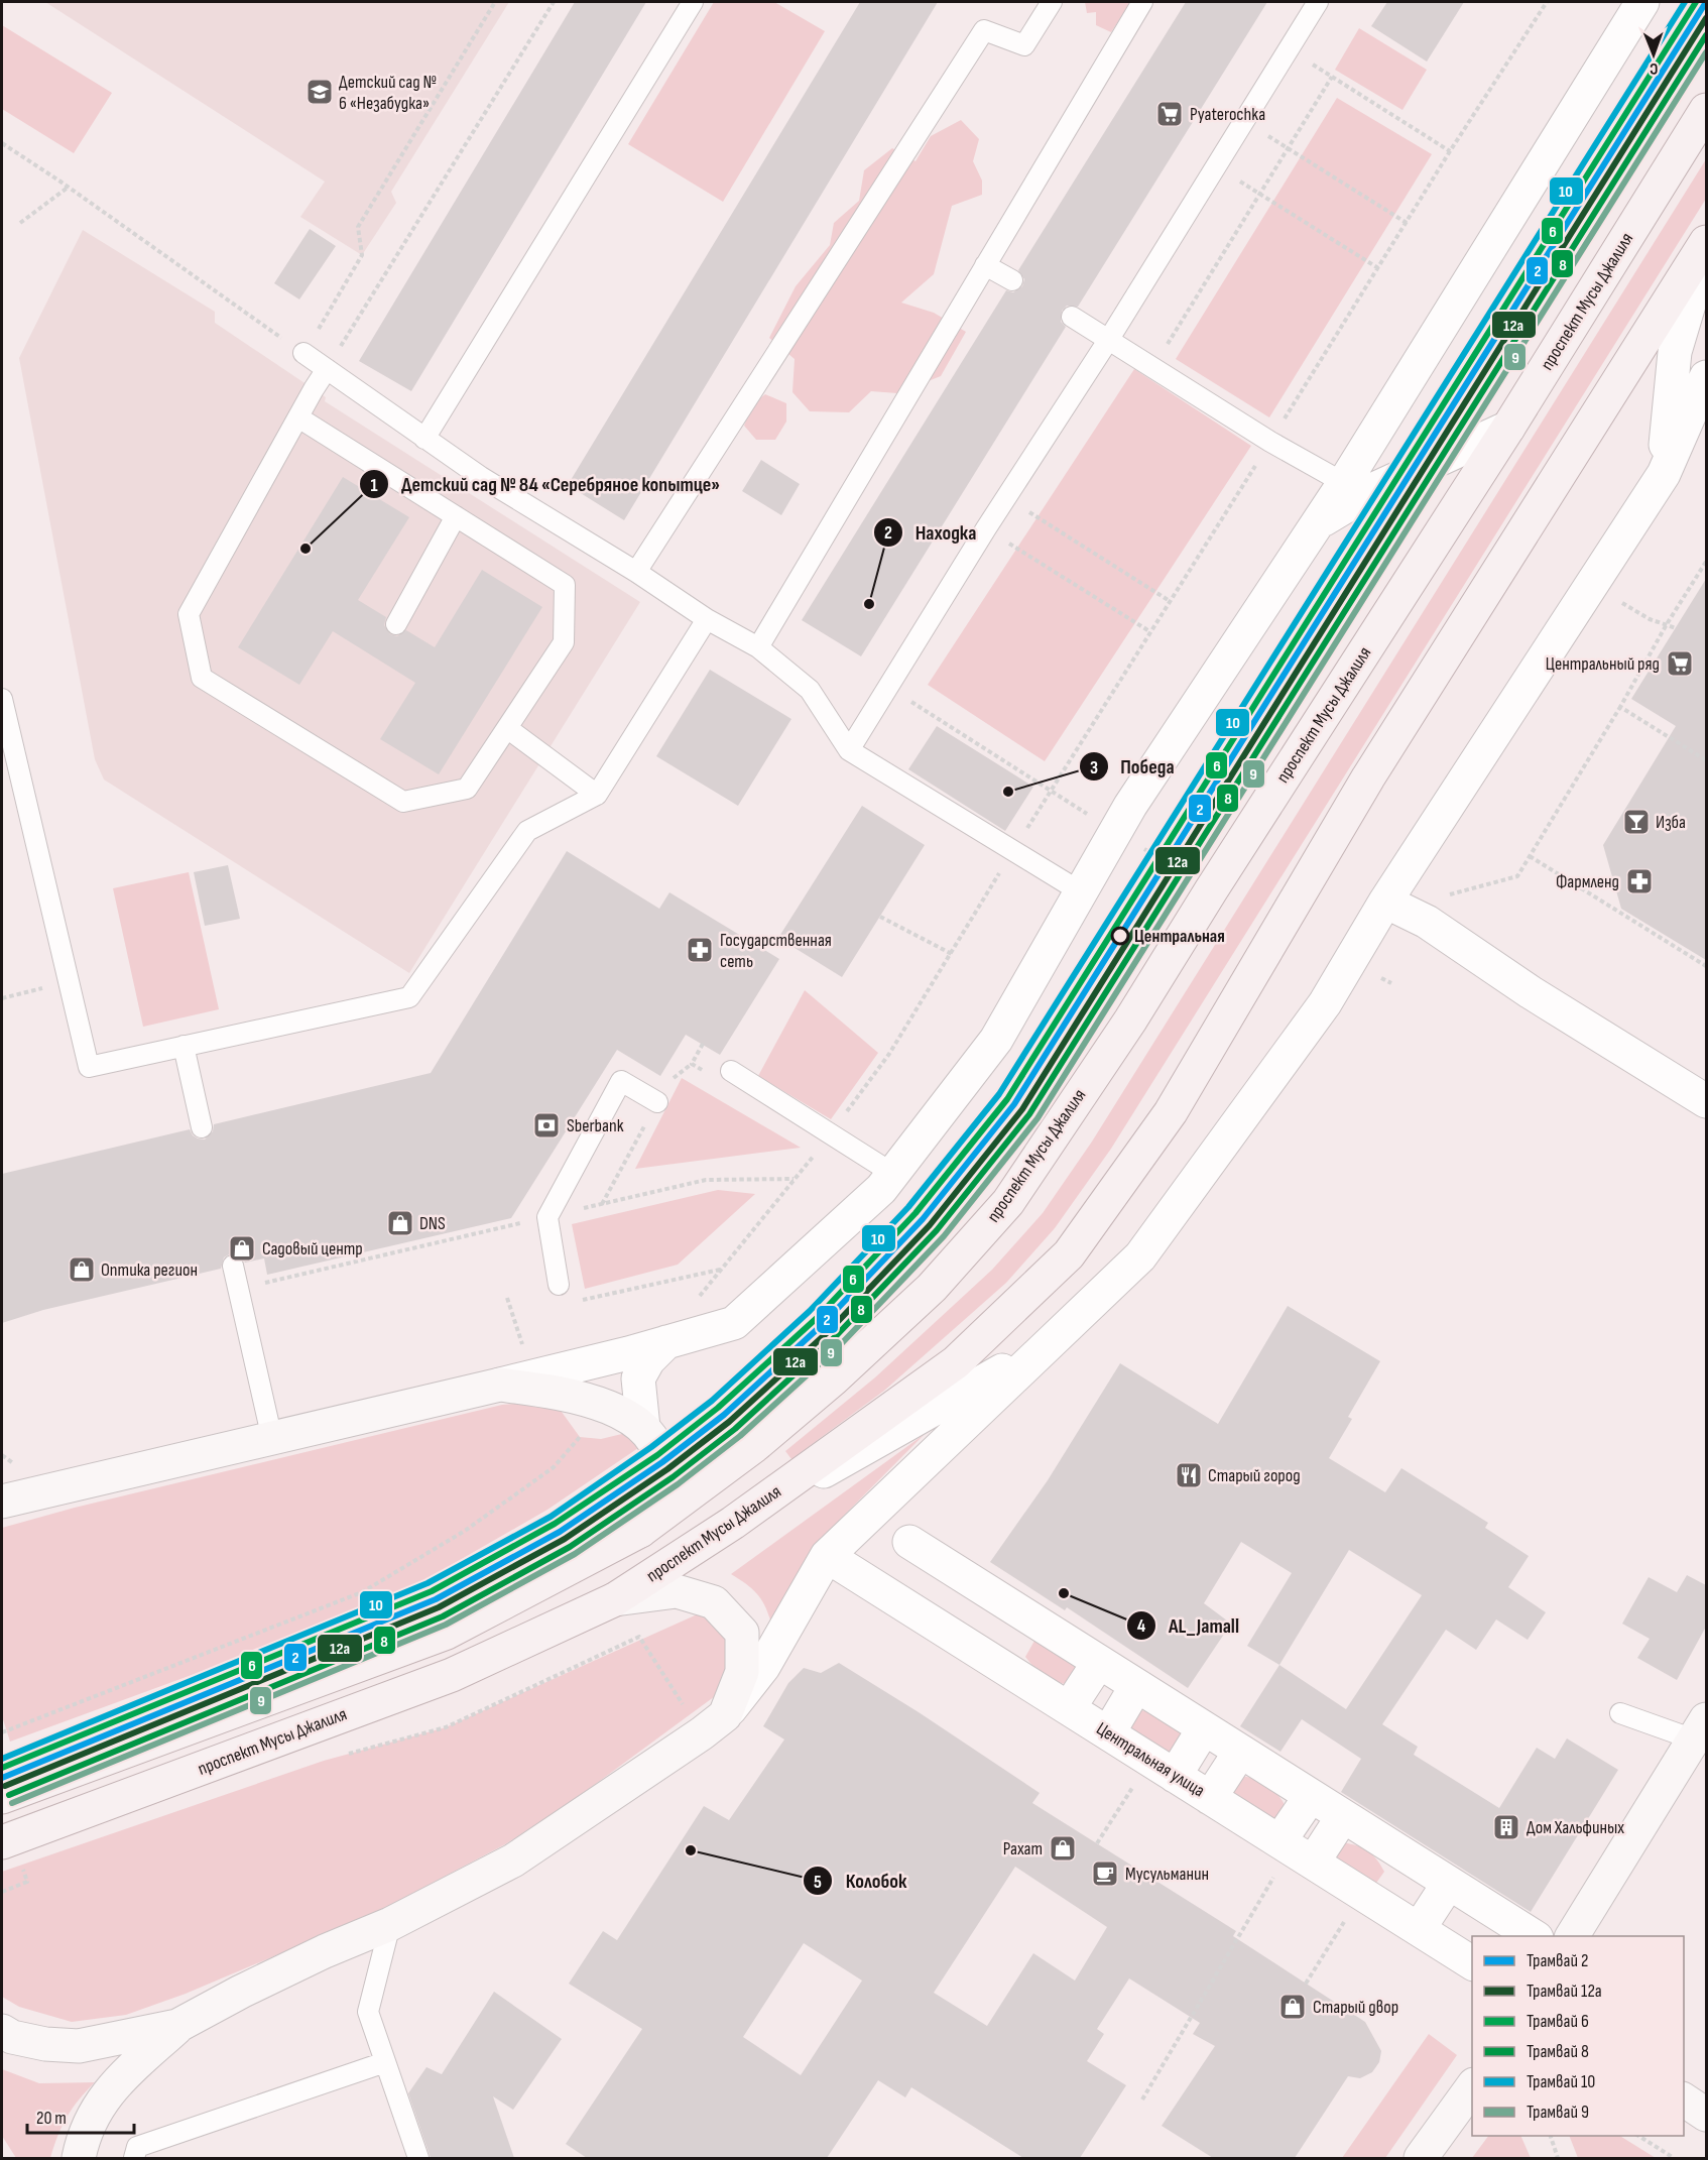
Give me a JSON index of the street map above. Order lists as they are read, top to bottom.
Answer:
{
  "streets": {
    "main road": ["проспект Мусы Джалиля"],
    "street": ["Центральная улица"]
  },
  "places": {
    "school or university": ["Детский сад № 6 «Незабудка»"],
    "supermarket": ["Pyaterochka", "Центральный ряд"],
    "other": [
      "Детский сад № 84 «Серебряное копытце»",
      "Находка",
      "Победа",
      "Центральная",
      "AL_Jamall",
      "Колобок"
    ],
    "bar": ["Изба"],
    "pharmacy": ["Фармленд", "Государственная сеть"],
    "bank": ["Sberbank"],
    "shop": [
      "DNS",
      "Садовый центр",
      "Оптика регион",
      "Рахат",
      "Старый двор"
    ],
    "restaurant": ["Старый город"],
    "building": ["Дом Хальфиных"],
    "cafe": ["Мусульманин"]
  },
  "lines": [
    "tram line 2",
    "tram line 6",
    "tram line 10",
    "tram line 12а",
    "tram line 8",
    "tram line 9"
  ],
  "legend": [
    "Трамвай 2",
    "Трамвай 12а",
    "Трамвай 6",
    "Трамвай 8",
    "Трамвай 10",
    "Трамвай 9"
  ],
  "scale_bar": "20 m",
  "north": "bottom"
}
